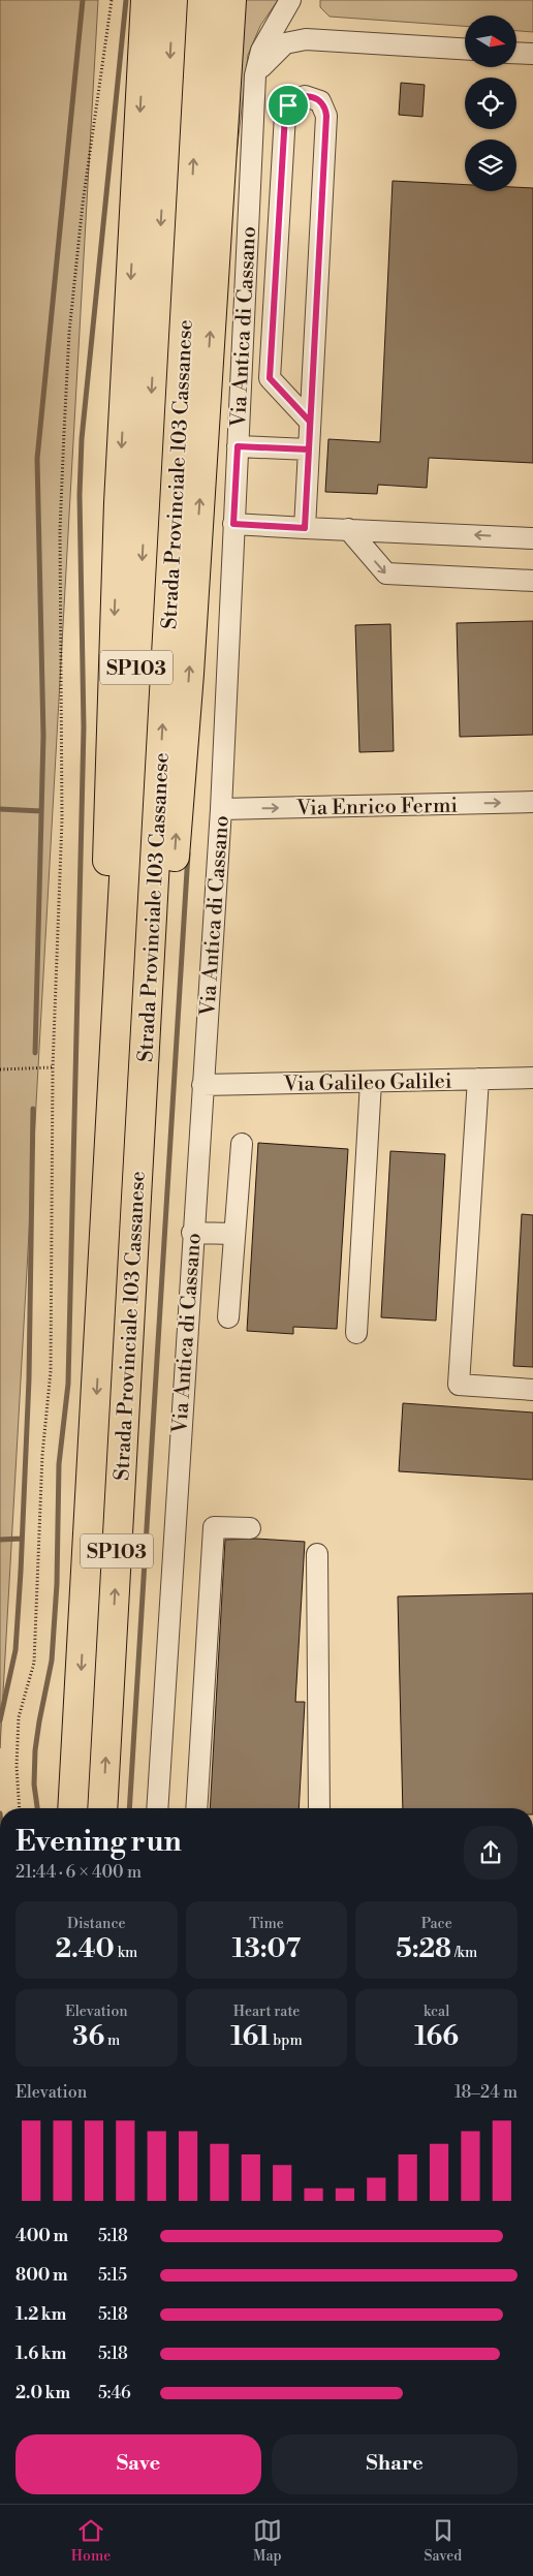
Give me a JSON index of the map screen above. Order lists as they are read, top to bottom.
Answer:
{
  "streets": {
    "highway": ["Strada Provinciale 103 Cassanese", "SP103"],
    "street": ["Via Antica di Cassano", "Via Enrico Fermi", "Via Galileo Galilei"]
  },
  "crossings": [
    ["Via Antica di Cassano", "Via Enrico Fermi"],
    ["Via Antica di Cassano", "Via Galileo Galilei"],
    ["Strada Provinciale 103 Cassanese", "SP103"]
  ],
  "one_way": ["Via Enrico Fermi"],
  "north": "right",
  "page": {
    "heading": ["Evening run", "21:44 · 6 × 400 m"],
    "stats": [
      ["Distance", "2.40 km"],
      ["Time", "13:07"],
      ["Pace", "5:28 /km"],
      ["Elevation", "36 m"],
      ["Heart rate", "161 bpm"],
      ["kcal", "166"]
    ],
    "chart": ["Elevation", "18–24 m"],
    "list": [
      {
        "name": "400 m",
        "note": "5:18"
      },
      {
        "name": "800 m",
        "note": "5:15"
      },
      {
        "name": "1.2 km",
        "note": "5:18"
      },
      {
        "name": "1.6 km",
        "note": "5:18"
      },
      {
        "name": "2.0 km",
        "note": "5:46"
      }
    ],
    "buttons": ["Save", "Share"],
    "tabs": ["Home", "Map", "Saved"]
  }
}
